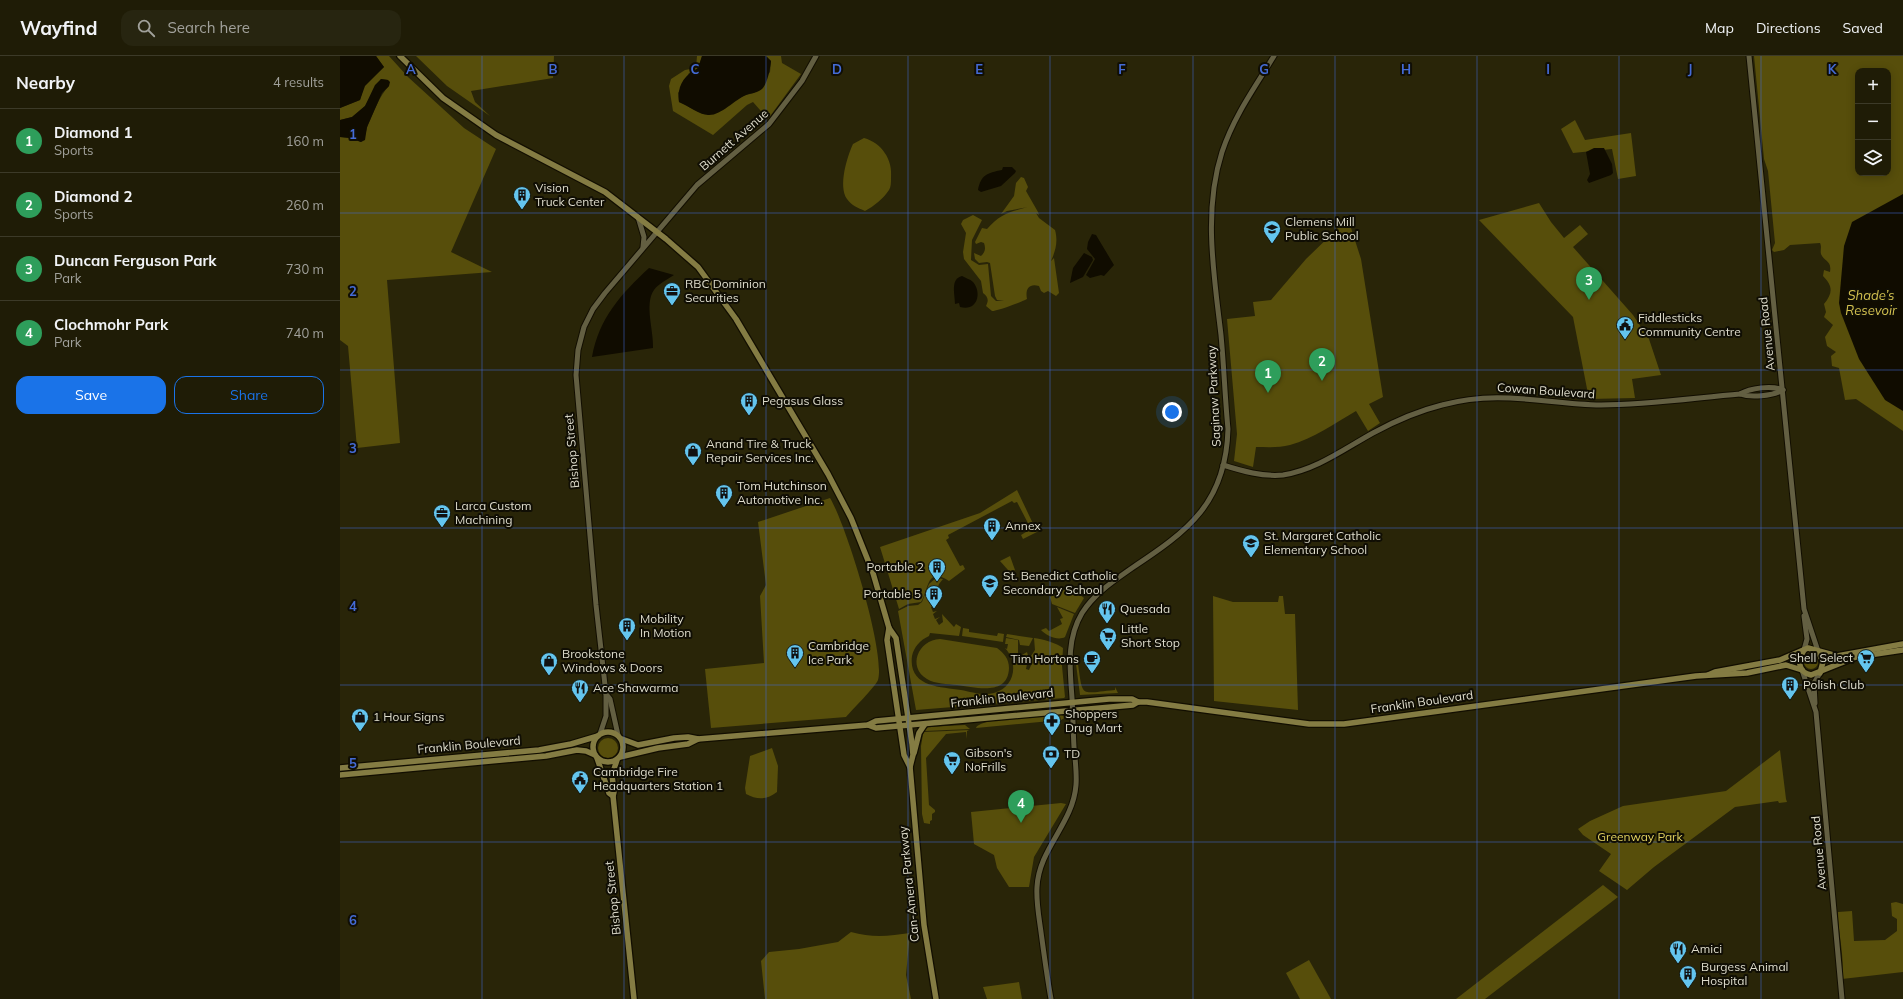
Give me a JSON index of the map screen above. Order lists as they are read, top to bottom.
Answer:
{
  "streets": {
    "main road": ["Bishop Street", "Franklin Boulevard", "Can-Amera Parkway"],
    "street": [
      "Burnett Avenue",
      "Avenue Road",
      "Cowan Boulevard",
      "Saginaw Parkway"
    ]
  },
  "crossings": [
    ["Burnett Avenue", "Bishop Street"],
    ["Burnett Avenue", "Can-Amera Parkway"],
    ["Avenue Road", "Cowan Boulevard"],
    ["Avenue Road", "Franklin Boulevard"],
    ["Cowan Boulevard", "Saginaw Parkway"],
    ["Saginaw Parkway", "Franklin Boulevard"],
    ["Bishop Street", "Franklin Boulevard"],
    ["Bishop Street", "Can-Amera Parkway"],
    ["Franklin Boulevard", "Can-Amera Parkway"]
  ],
  "water": ["Shade’s Resevoir"],
  "parks": ["Greenway Park"],
  "places": {
    "building": [
      "Vision Truck Center",
      "Pegasus Glass",
      "Tom Hutchinson Automotive Inc.",
      "Annex",
      "Portable 2",
      "Portable 5",
      "Mobility In Motion",
      "Cambridge Ice Park",
      "Polish Club",
      "Burgess Animal Hospital"
    ],
    "school or university": ["Clemens Mill Public School", "St. Margaret Catholic Elementary School", "St. Benedict Catholic Secondary School"],
    "office": ["RBC Dominion Securities", "Larca Custom Machining"],
    "public building": ["Fiddlesticks Community Centre", "Cambridge Fire Headquarters Station 1"],
    "shop": ["Anand Tire & Truck Repair Services Inc.", "Brookstone Windows & Doors", "1 Hour Signs"],
    "restaurant": ["Quesada", "Ace Shawarma", "Amici"],
    "supermarket": ["Little Short Stop", "Shell Select", "Gibson's NoFrills"],
    "cafe": ["Tim Hortons"],
    "pharmacy": ["Shoppers Drug Mart"],
    "bank": ["TD"]
  },
  "page": {
    "header": "Wayfind",
    "search": "Search here",
    "nav": ["Map", "Directions", "Saved"],
    "heading": ["Nearby", "4 results"],
    "map_buttons": ["+", "−"],
    "list": [
      {
        "mark": "1",
        "name": "Diamond 1",
        "note": "Sports",
        "value": "160 m"
      },
      {
        "mark": "2",
        "name": "Diamond 2",
        "note": "Sports",
        "value": "260 m"
      },
      {
        "mark": "3",
        "name": "Duncan Ferguson Park",
        "note": "Park",
        "value": "730 m"
      },
      {
        "mark": "4",
        "name": "Clochmohr Park",
        "note": "Park",
        "value": "740 m"
      }
    ],
    "pins": [
      "3",
      "2",
      "1",
      "4"
    ],
    "buttons": ["Save", "Share"]
  },
  "grid": {
    "columns": [
      "A",
      "B",
      "C",
      "D",
      "E",
      "F",
      "G",
      "H",
      "I",
      "J",
      "K"
    ],
    "rows": [
      "1",
      "2",
      "3",
      "4",
      "5",
      "6"
    ]
  }
}
